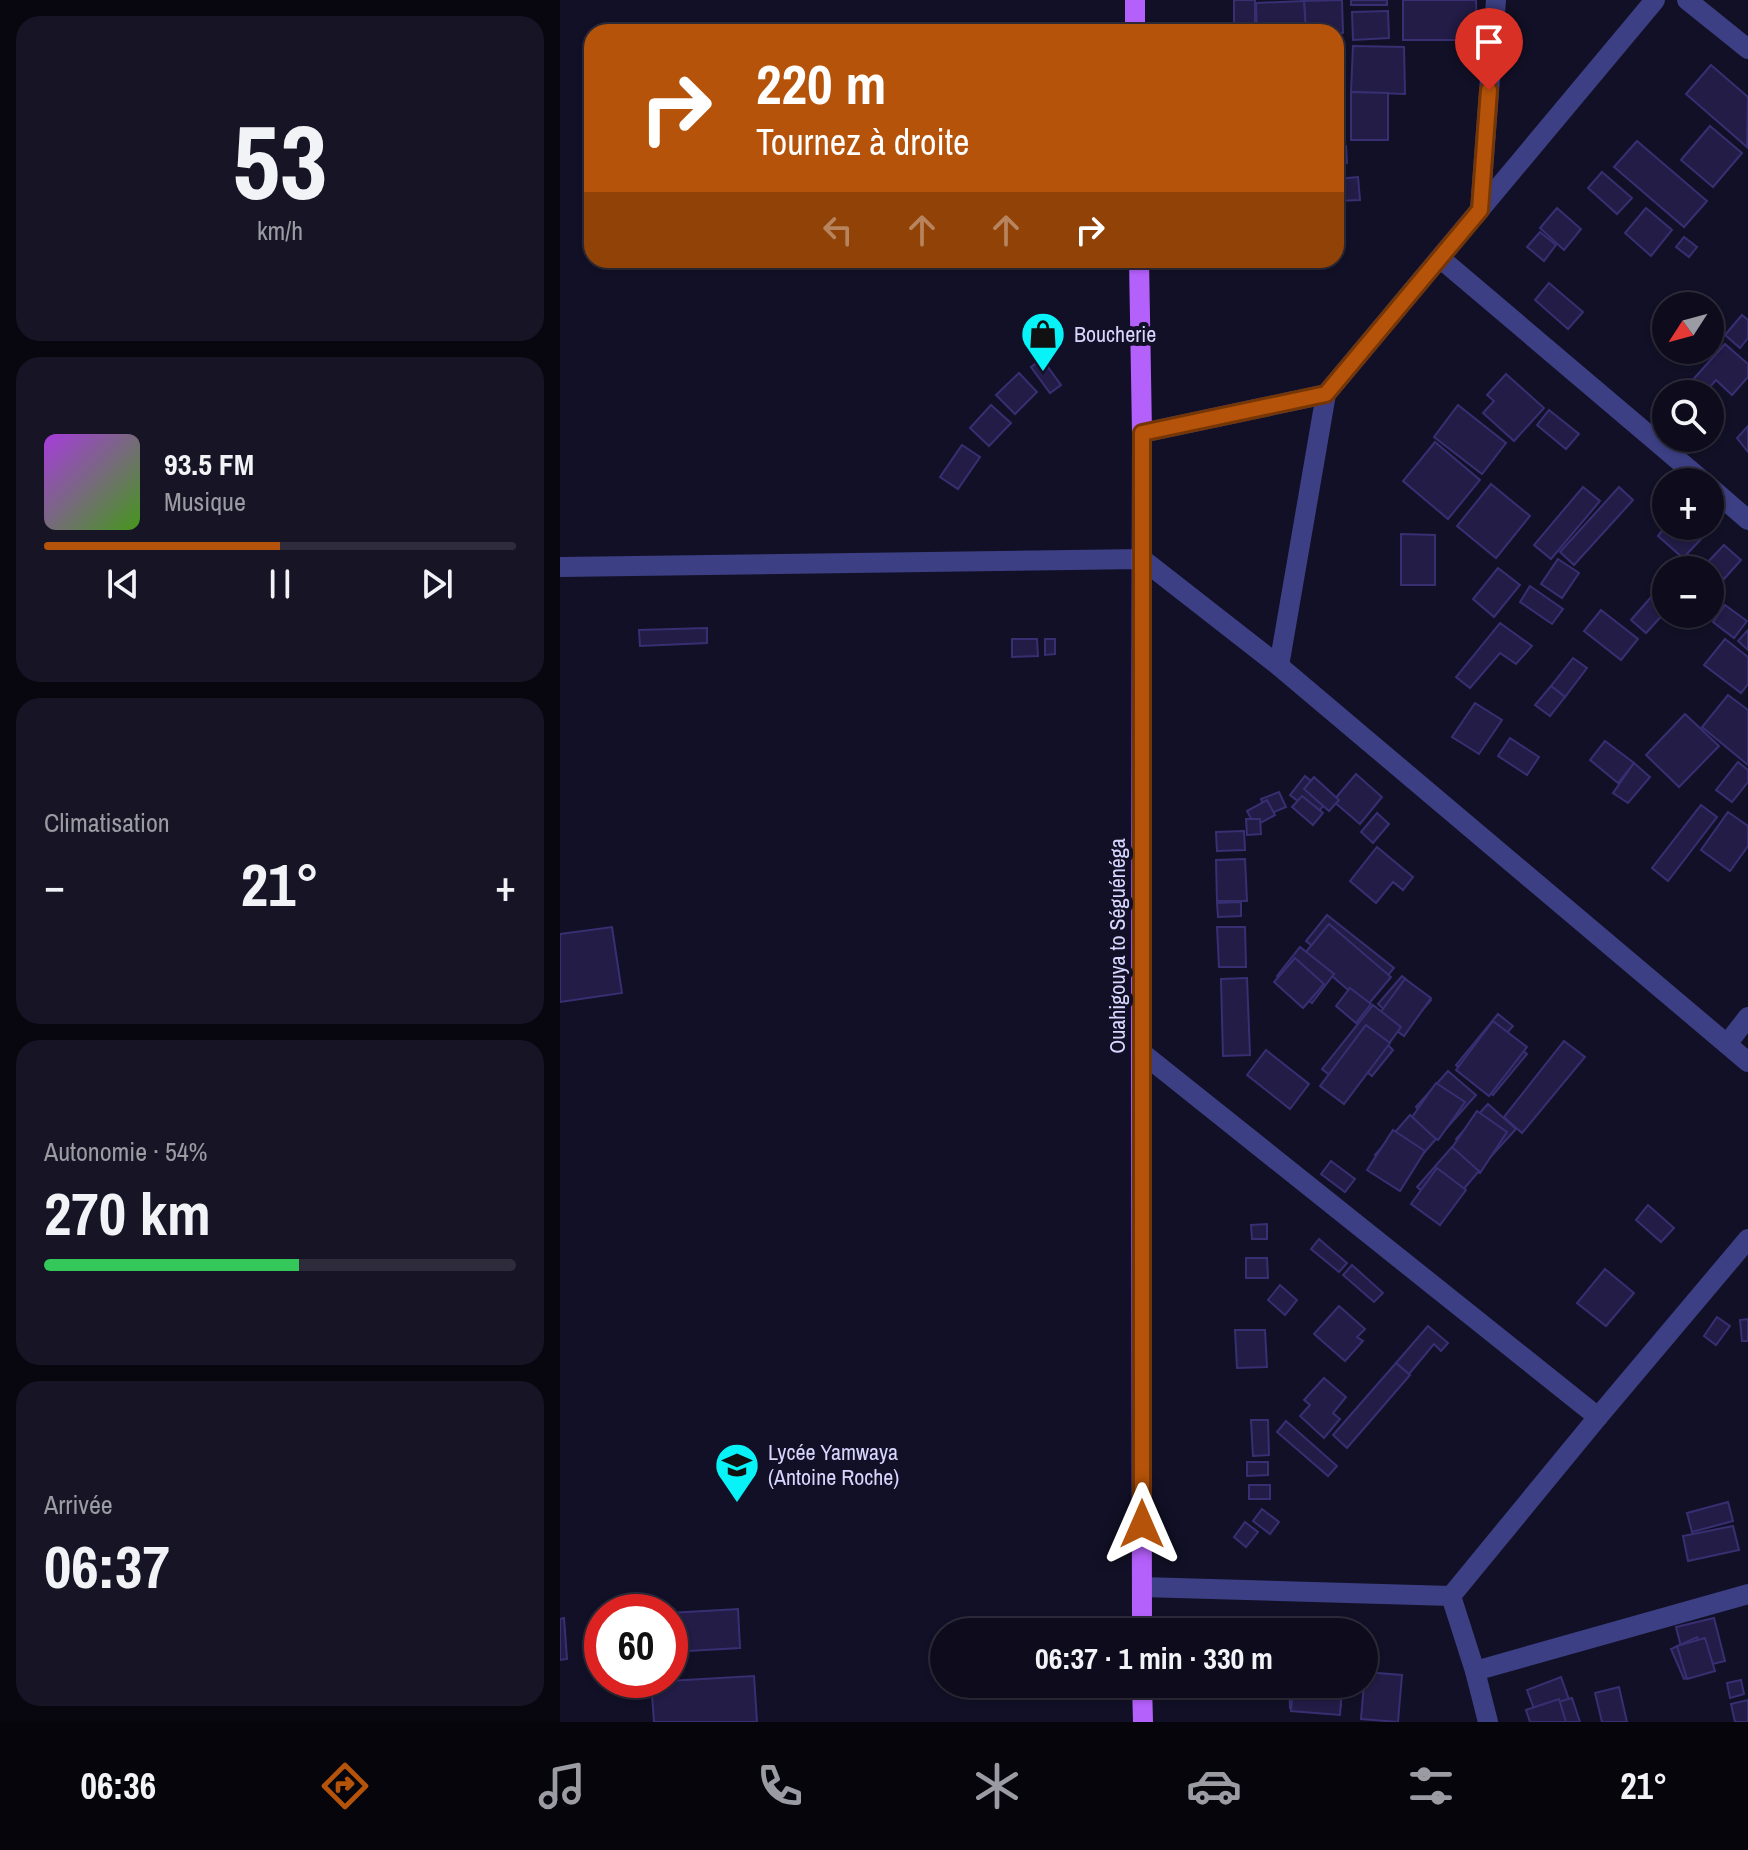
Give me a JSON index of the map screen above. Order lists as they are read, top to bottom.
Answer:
{
  "streets": {
    "main road": ["Ouahigouya to Séguénéga"]
  },
  "places": {
    "shop": ["Boucherie"],
    "school or university": ["Lycée Yamwaya (Antoine Roche)"]
  },
  "north": "bottom left",
  "page": {
    "tile": [
      ["53", "km/h"],
      "Climatisation",
      ["Autonomie · 54%", "270 km"],
      ["Arrivée", "06:37"]
    ],
    "turn": ["220 m", "Tournez à droite"],
    "map_buttons": ["+", "−"],
    "song": ["93.5 FM", "Musique"],
    "heat": ["−", "21°", "+"],
    "limit": "60",
    "trip": "06:37 · 1 min · 330 m",
    "tabs": ["06:36", "21°"]
  }
}
